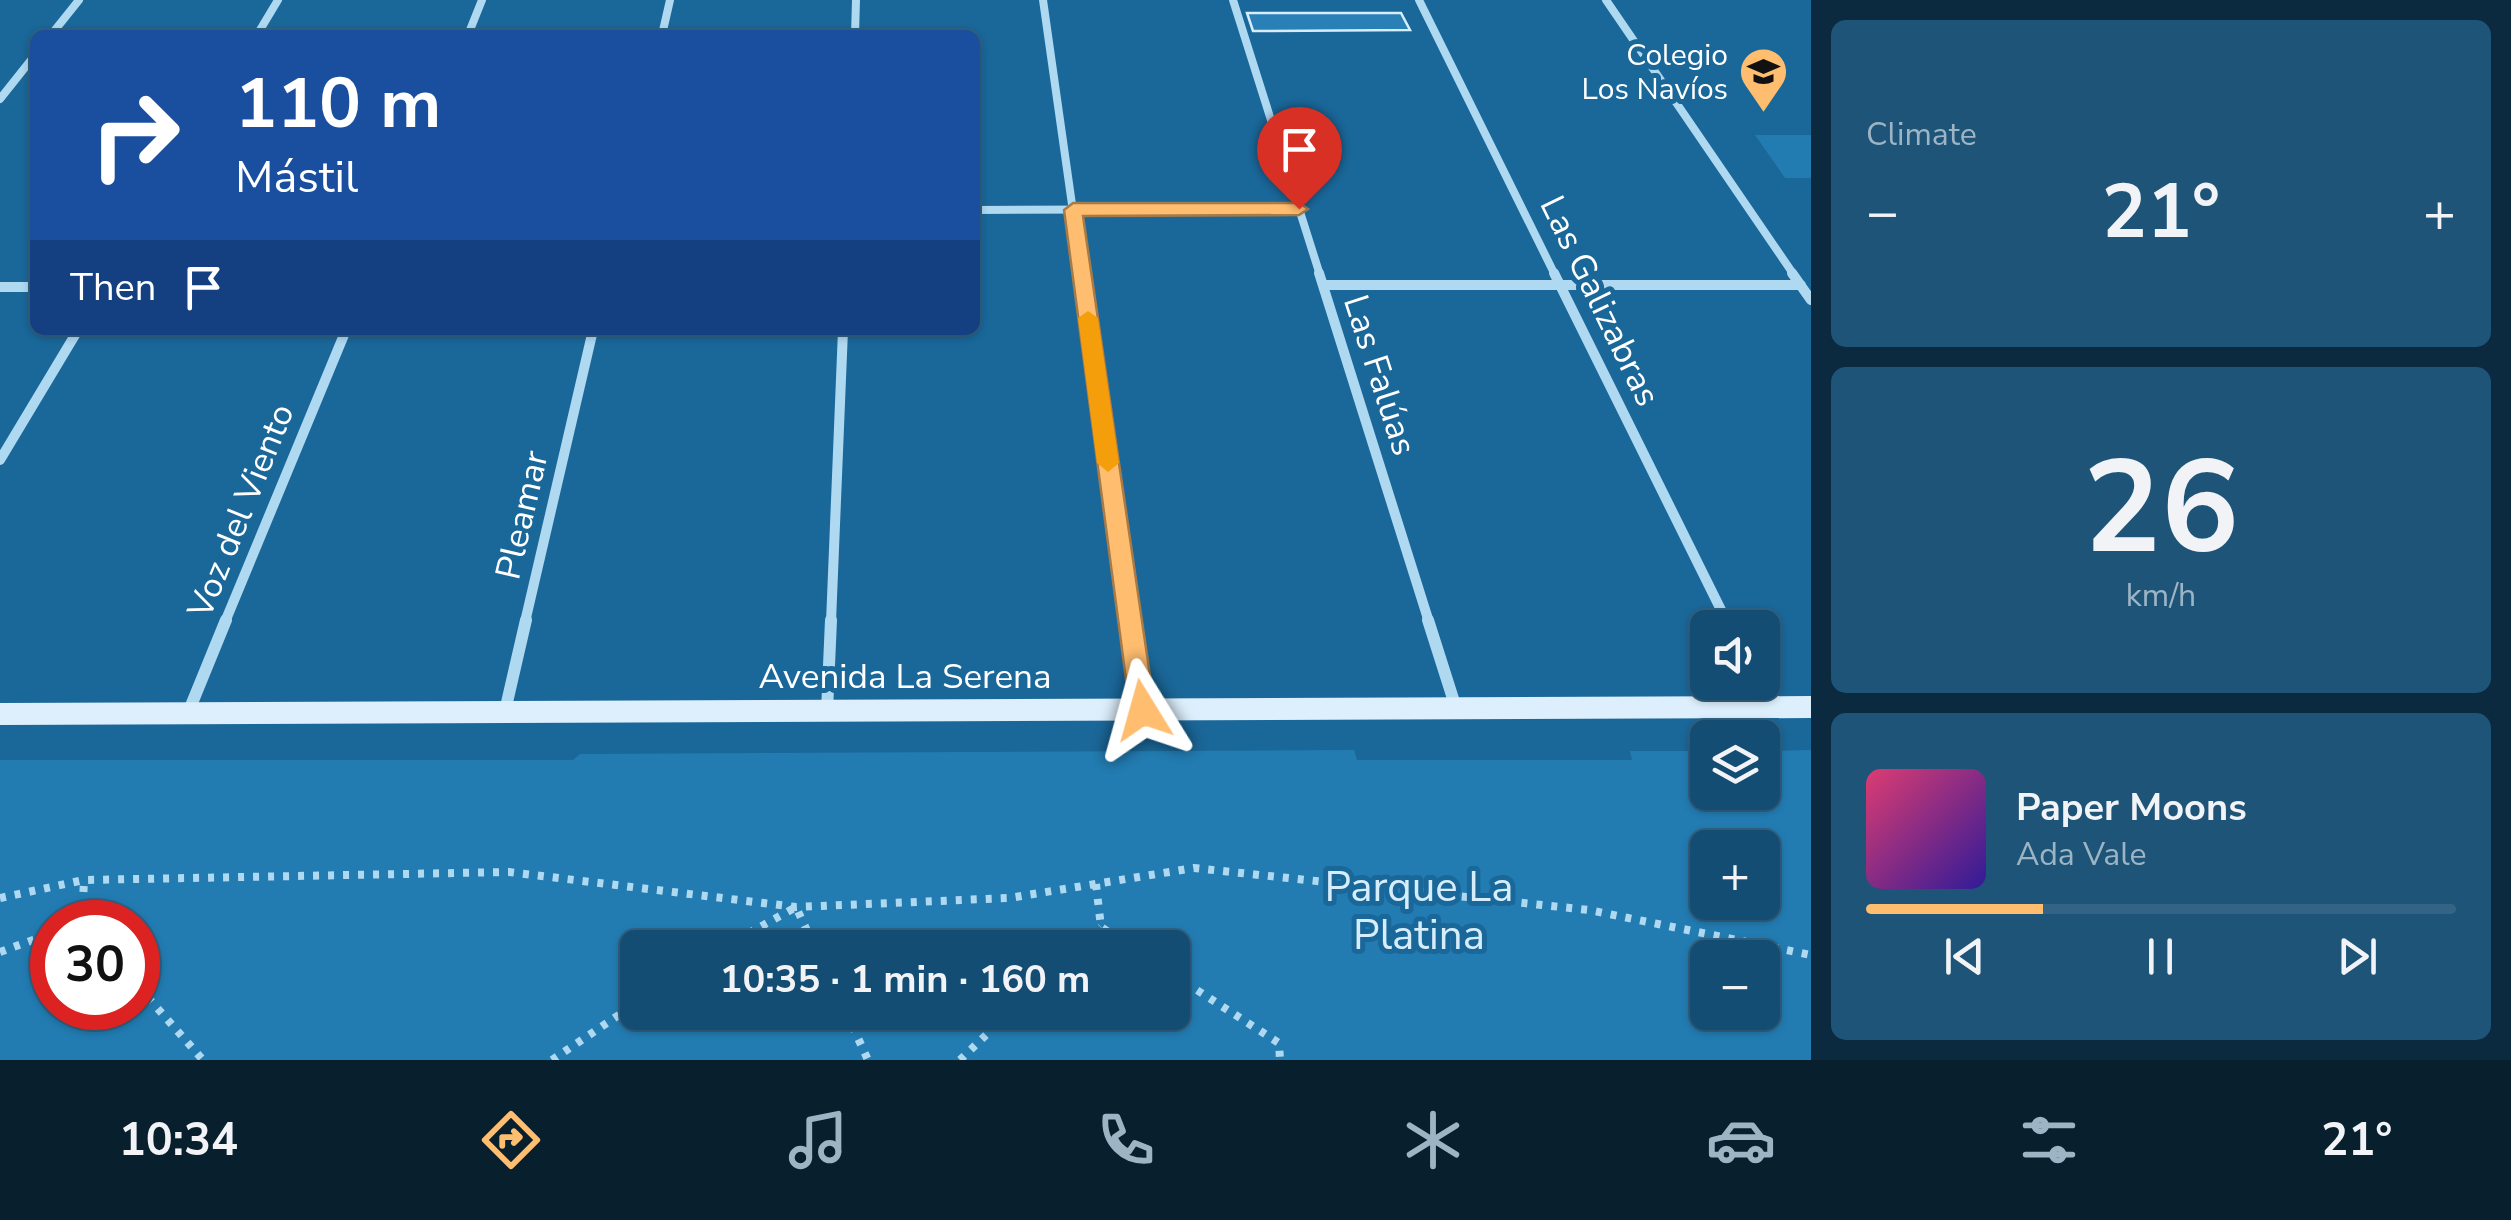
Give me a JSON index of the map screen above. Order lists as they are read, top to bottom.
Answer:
{
  "streets": {
    "street": [
      "Las Galizabras",
      "Las Falúas",
      "Voz del Viento",
      "Pleamar",
      "Avenida La Serena"
    ]
  },
  "crossings": [
    ["Las Falúas", "Avenida La Serena"],
    ["Voz del Viento", "Avenida La Serena"],
    ["Pleamar", "Avenida La Serena"]
  ],
  "parks": ["Parque La Platina"],
  "places": {
    "school or university": ["Colegio Los Navíos"]
  },
  "page": {
    "tile": [
      "Climate",
      ["26", "km/h"]
    ],
    "turn": ["110 m", "Mástil"],
    "heat": ["−", "21°", "+"],
    "then": "Then",
    "map_buttons": ["+", "−"],
    "song": ["Paper Moons", "Ada Vale"],
    "limit": "30",
    "trip": "10:35 · 1 min · 160 m",
    "tabs": ["10:34", "21°"]
  }
}
